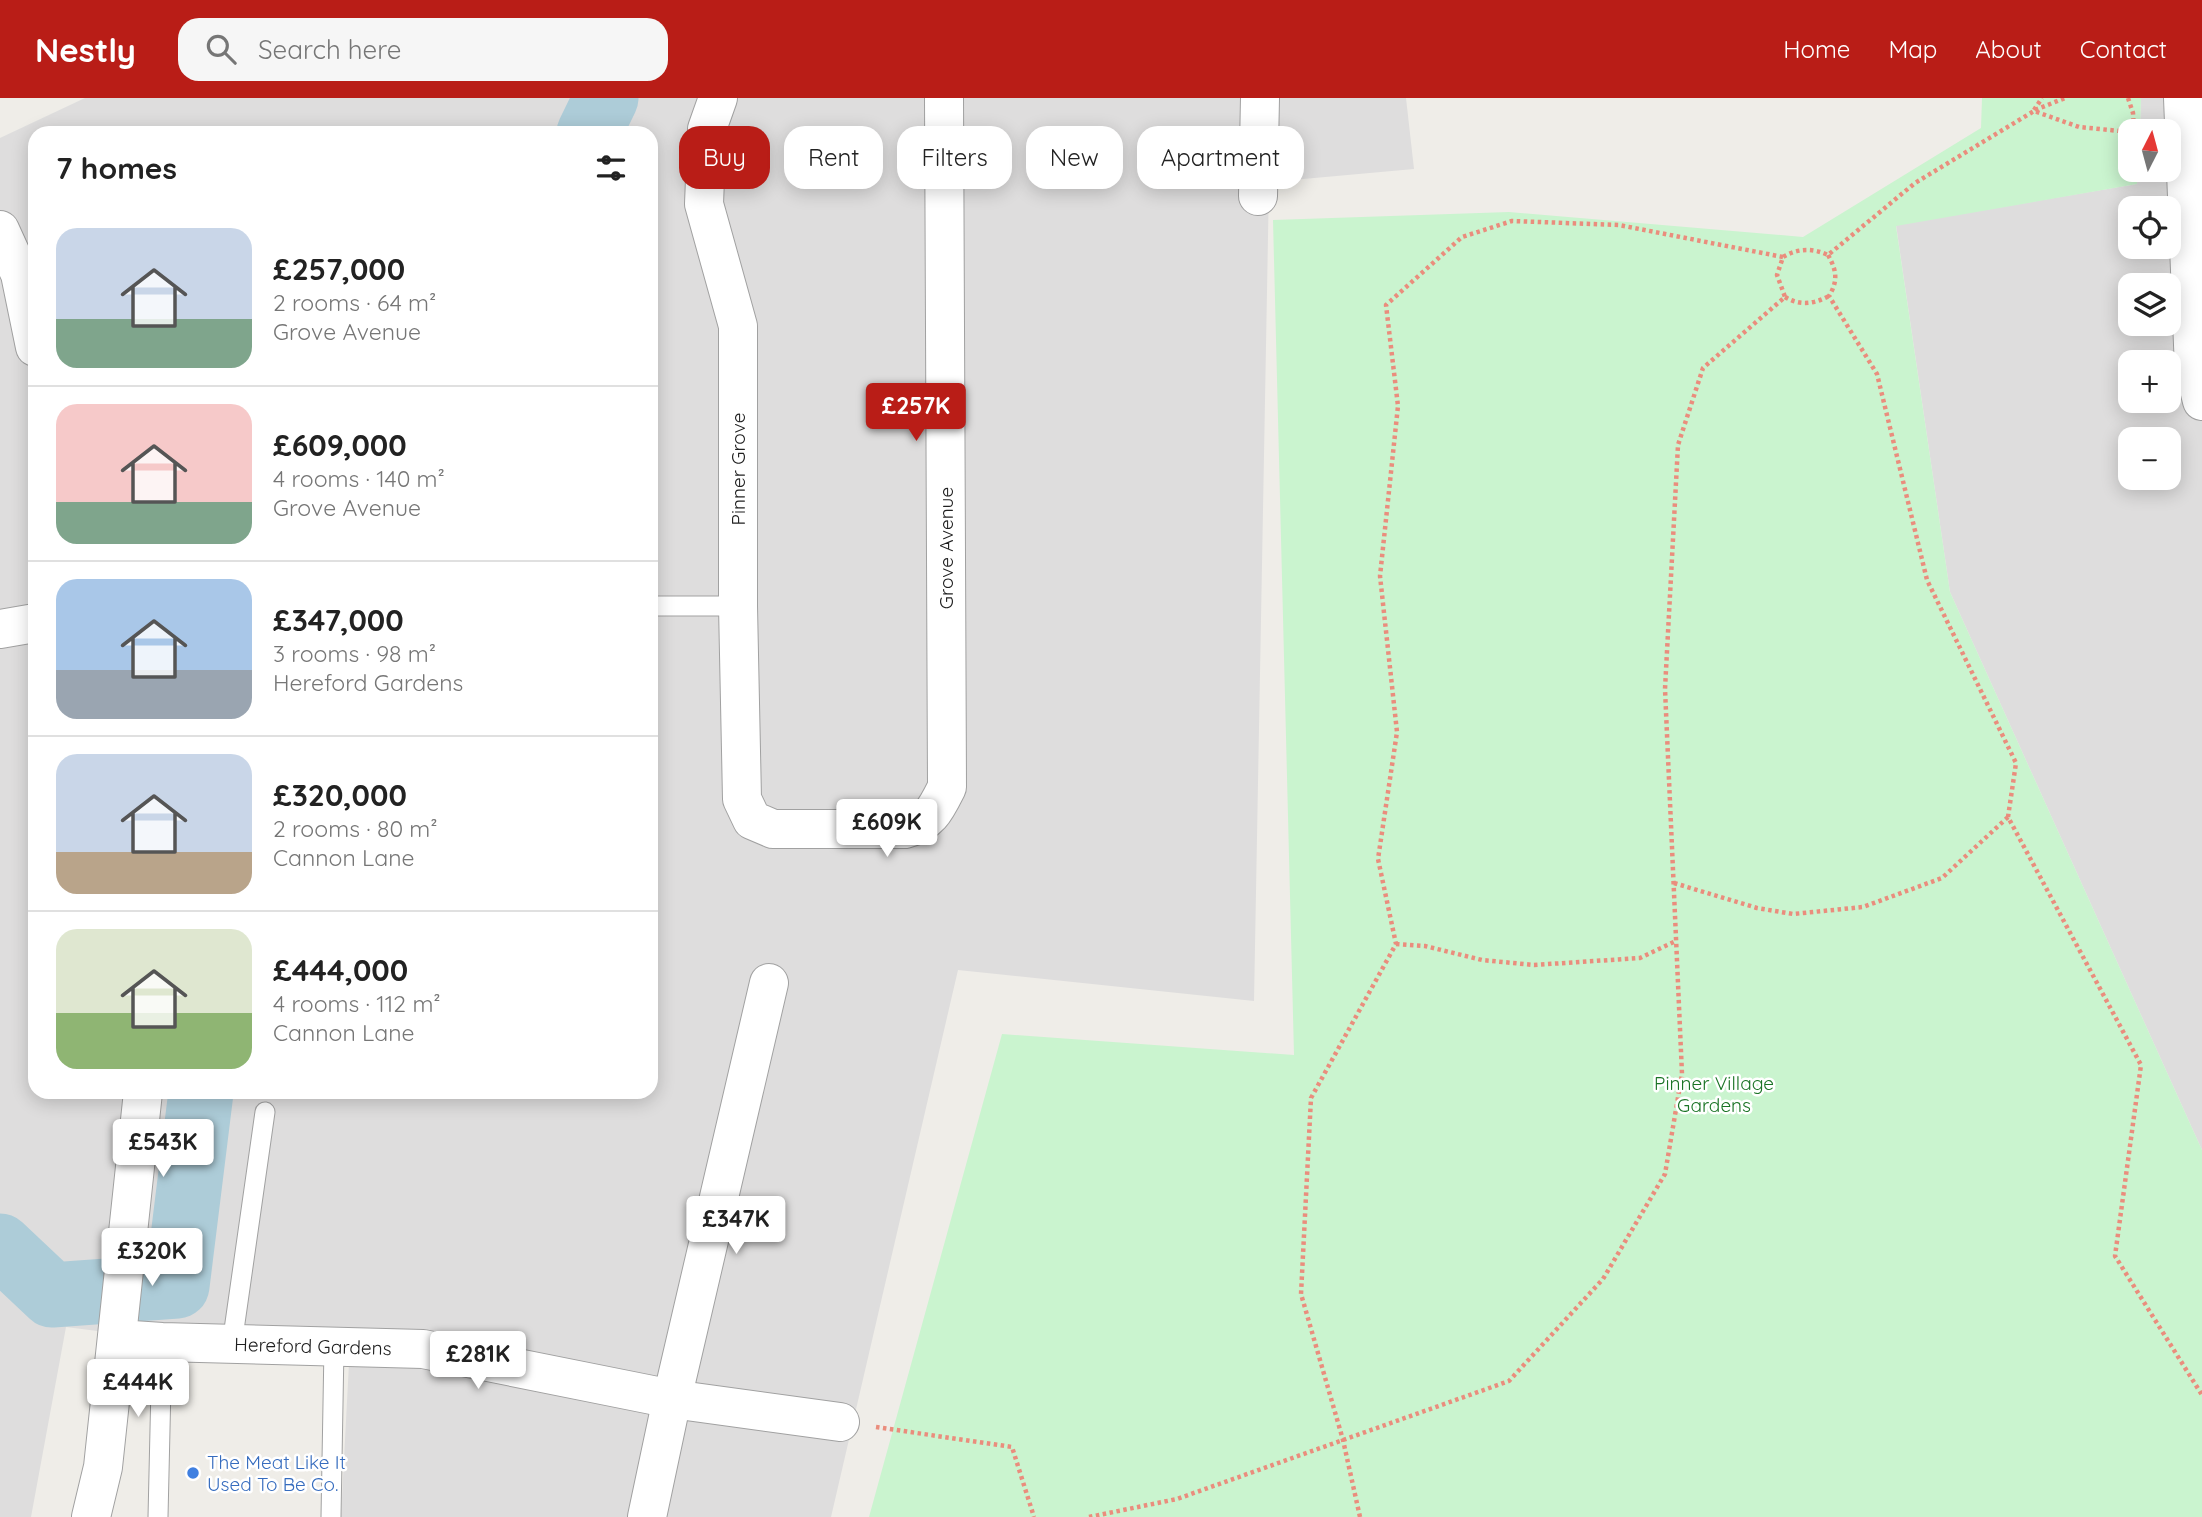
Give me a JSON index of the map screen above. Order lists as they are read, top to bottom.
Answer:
{
  "streets": {
    "street": ["Pinner Grove", "Grove Avenue", "Hereford Gardens"]
  },
  "crossings": [
    ["Pinner Grove", "Grove Avenue"]
  ],
  "parks": ["Pinner Village Gardens"],
  "places": ["The Meat Like It Used To Be Co."],
  "north": "top",
  "page": {
    "header": "Nestly",
    "search": "Search here",
    "nav": [
      "Home",
      "Map",
      "About",
      "Contact"
    ],
    "map_buttons": ["+", "−"],
    "chip": [
      "Buy",
      "Rent",
      "Filters",
      "New",
      "Apartment"
    ],
    "heading": "7 homes",
    "list": [
      {
        "name": "£257,000",
        "note": "2 rooms · 64 m² · Grove Avenue"
      },
      {
        "name": "£609,000",
        "note": "4 rooms · 140 m² · Grove Avenue"
      },
      {
        "name": "£347,000",
        "note": "3 rooms · 98 m² · Hereford Gardens"
      },
      {
        "name": "£320,000",
        "note": "2 rooms · 80 m² · Cannon Lane"
      },
      {
        "name": "£444,000",
        "note": "4 rooms · 112 m² · Cannon Lane"
      }
    ],
    "price": [
      "£257K",
      "£609K",
      "£543K",
      "£347K",
      "£320K",
      "£281K",
      "£444K"
    ]
  }
}
